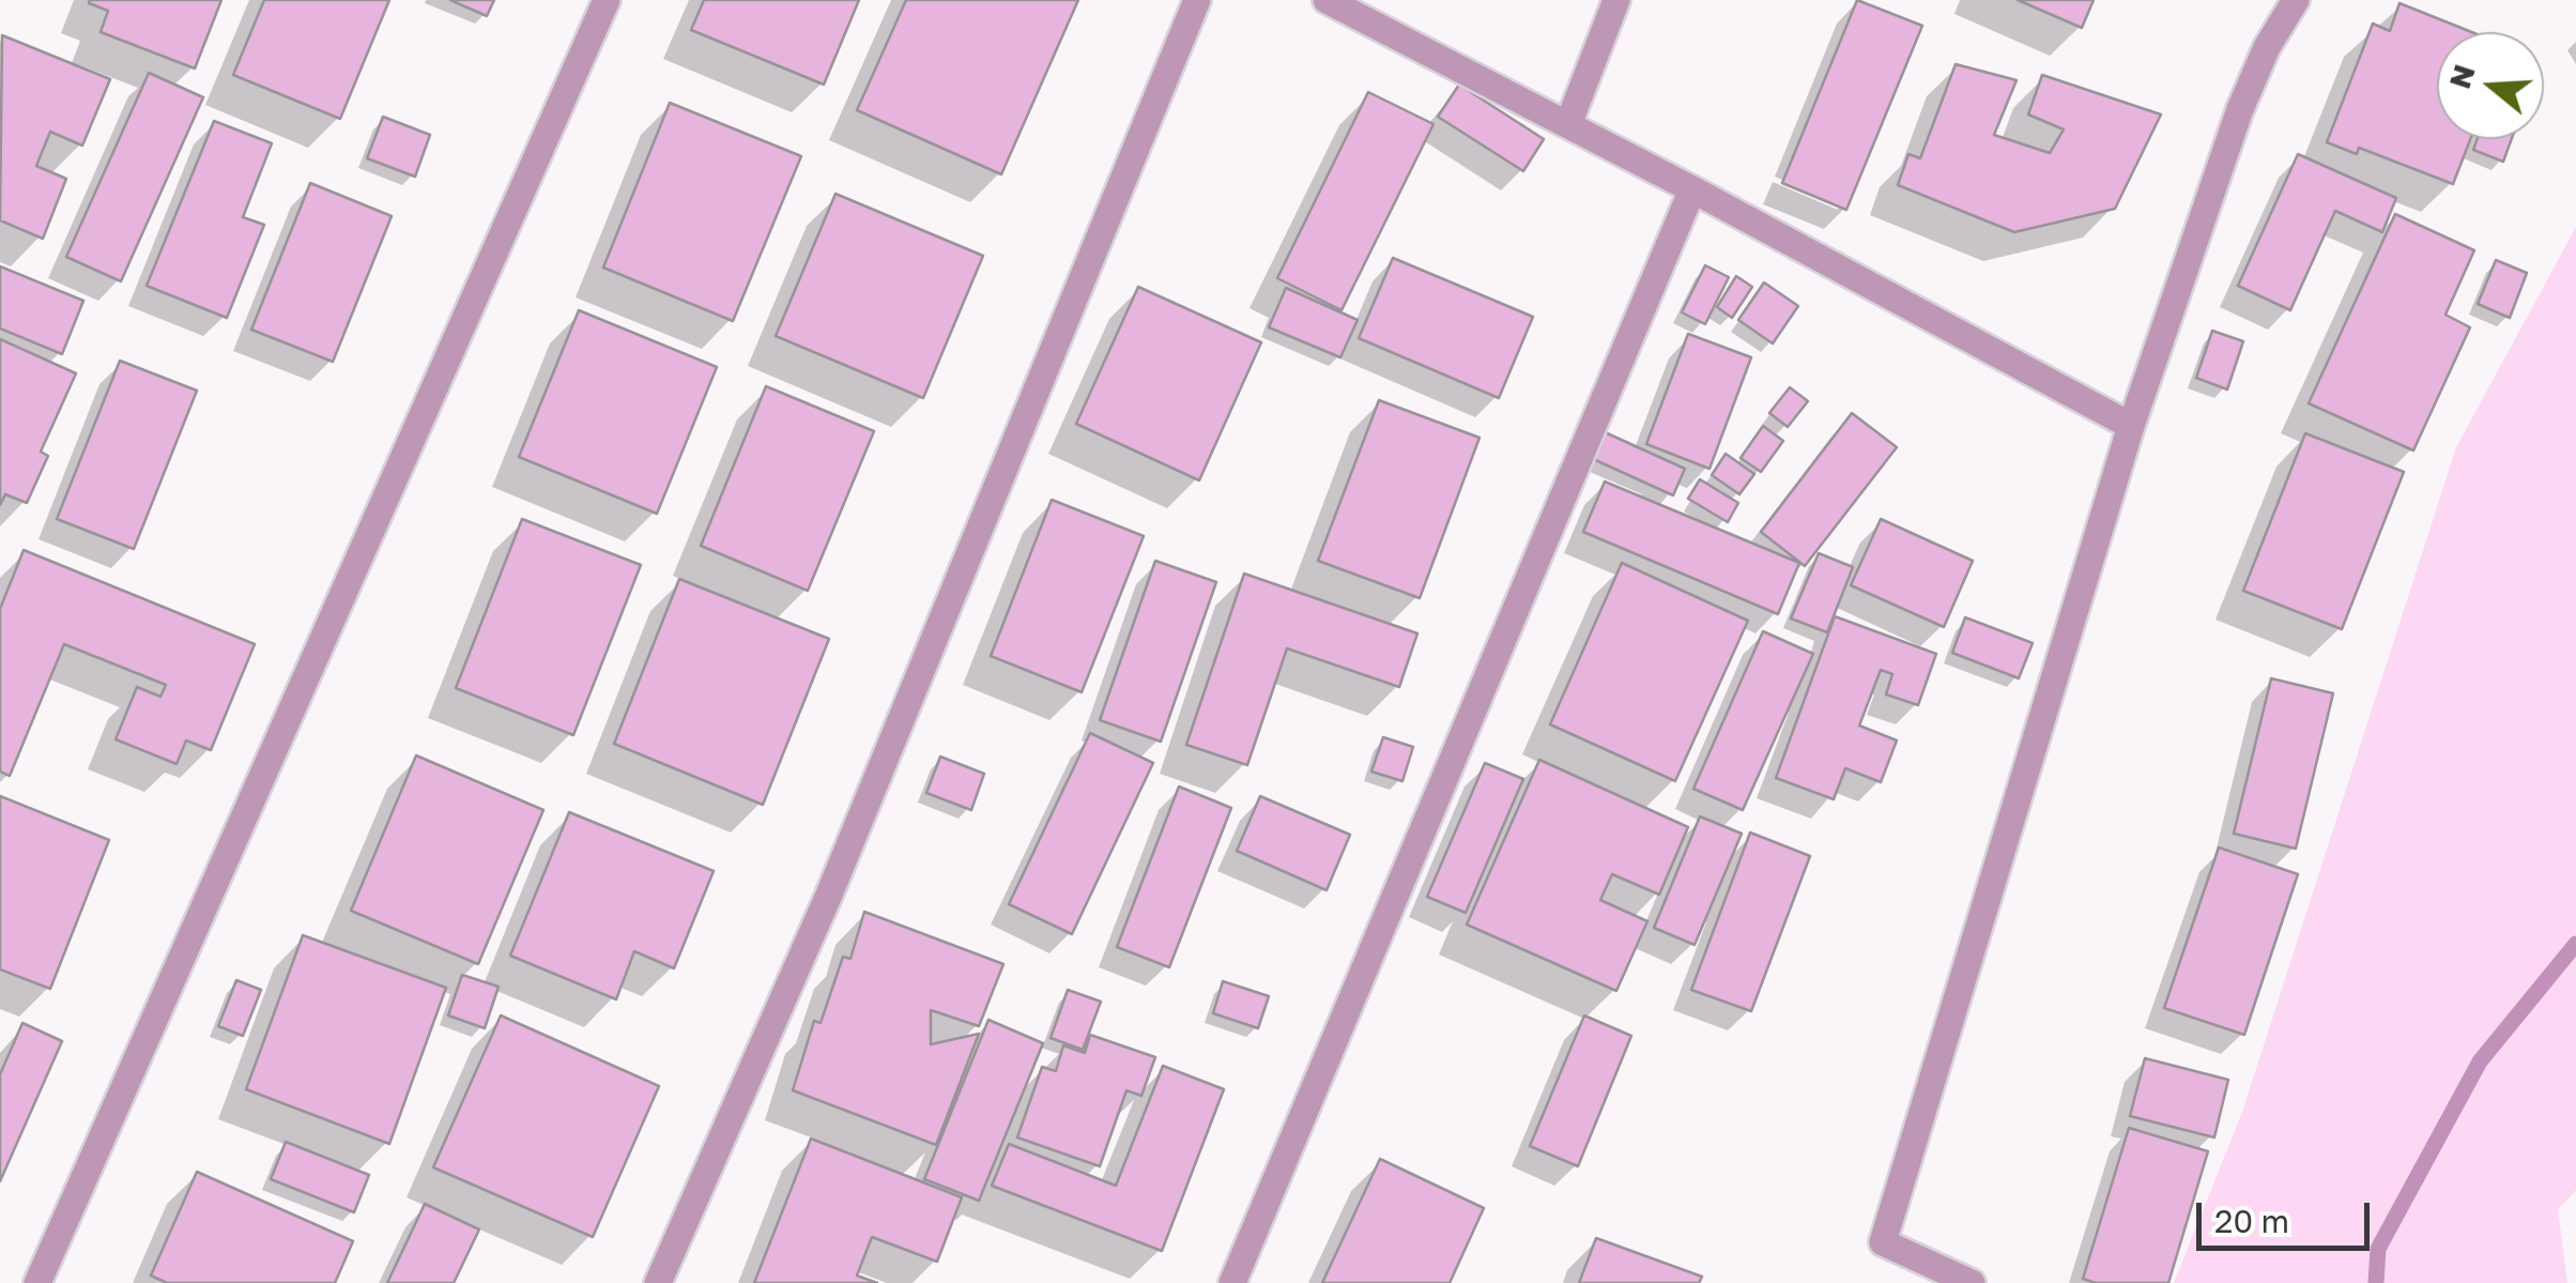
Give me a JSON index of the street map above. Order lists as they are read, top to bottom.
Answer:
{
  "scale_bar": "20 m",
  "north": "left"
}
